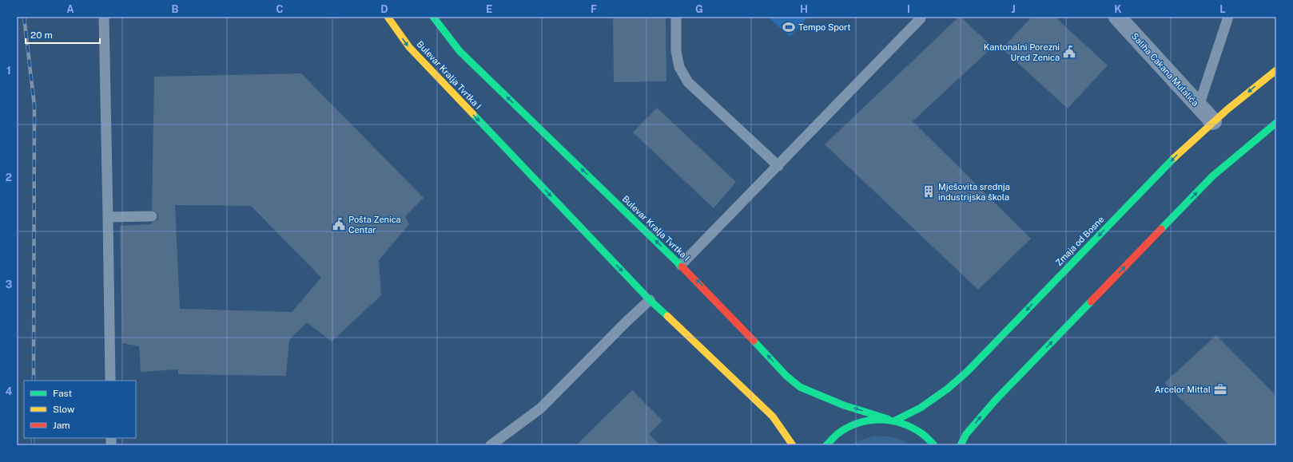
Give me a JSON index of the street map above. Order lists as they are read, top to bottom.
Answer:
{
  "streets": {
    "street": ["Saliha Cakana Mulalića", "Bulevar Kralja Tvrtka I", "Zmaja od Bosne"]
  },
  "crossings": [
    ["Saliha Cakana Mulalića", "Zmaja od Bosne"],
    ["Bulevar Kralja Tvrtka I", "Zmaja od Bosne"]
  ],
  "places": {
    "sports": ["Tempo Sport"],
    "public building": ["Kantonalni Porezni Ured Zenica", "Pošta Zenica Centar"],
    "building": ["Mješovita srednja industrijska škola"],
    "office": ["Arcelor Mittal"]
  },
  "legend": ["Fast", "Slow", "Jam"],
  "scale_bar": "20 m",
  "grid": {
    "columns": [
      "A",
      "B",
      "C",
      "D",
      "E",
      "F",
      "G",
      "H",
      "I",
      "J",
      "K",
      "L"
    ],
    "rows": [
      "1",
      "2",
      "3",
      "4"
    ]
  }
}
